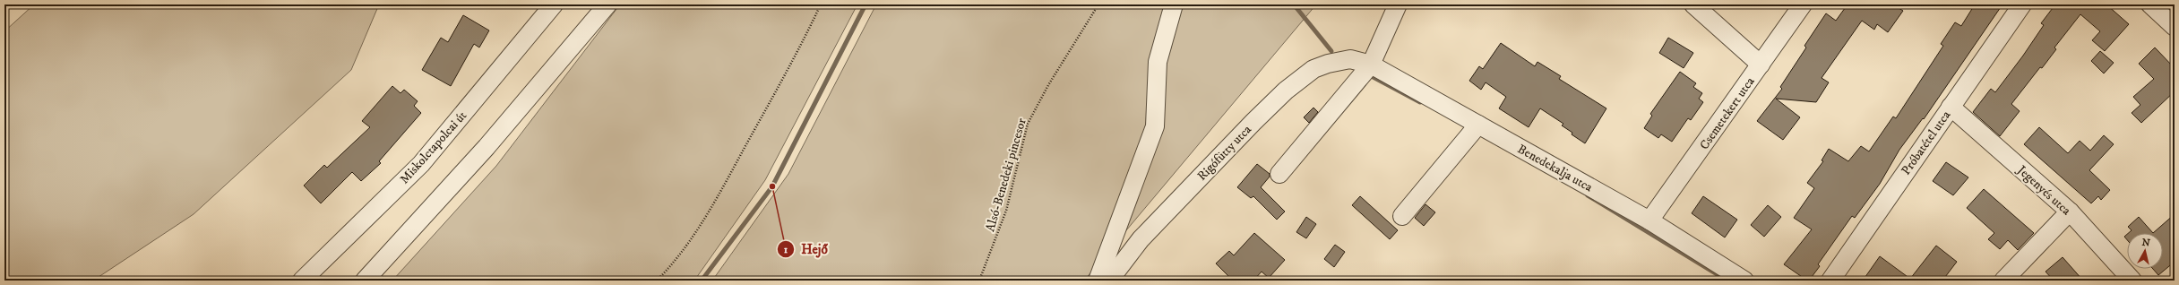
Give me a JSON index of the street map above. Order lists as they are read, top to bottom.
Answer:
{
  "streets": {
    "street": [
      "Csemetekert utca",
      "Próbatétel utca",
      "Miskolctapolcai út",
      "Rigófütty utca",
      "Benedekalja utca",
      "Jegenyés utca"
    ],
    "path": ["Alsó-Benedeki pincesor"]
  },
  "crossings": [
    ["Csemetekert utca", "Benedekalja utca"],
    ["Próbatétel utca", "Jegenyés utca"],
    ["Rigófütty utca", "Benedekalja utca"]
  ],
  "places": ["Hejő"],
  "north": "top"
}
